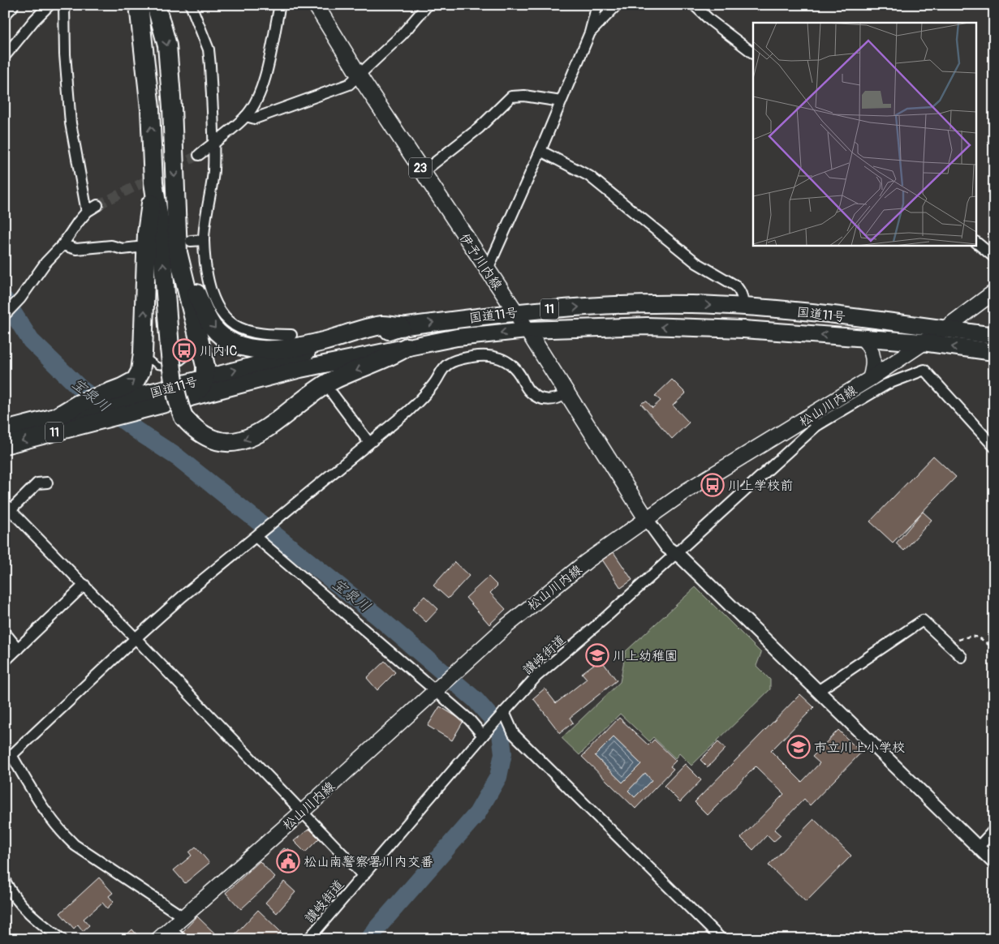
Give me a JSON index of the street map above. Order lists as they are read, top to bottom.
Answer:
{
  "streets": {
    "highway": ["11", "国道11号"],
    "main road": ["23", "伊予川内線", "松山川内線"],
    "street": ["讃岐街道"]
  },
  "crossings": [
    ["伊予川内線", "国道11号"],
    ["伊予川内線", "松山川内線"],
    ["国道11号", "松山川内線"],
    ["松山川内線", "讃岐街道"]
  ],
  "water": ["宝泉川"],
  "places": {
    "bus stop": ["川内IC", "川上学校前"],
    "school or university": ["川上幼稚園", "市立川上小学校"],
    "public building": ["松山南警察署川内交番"]
  }
}
